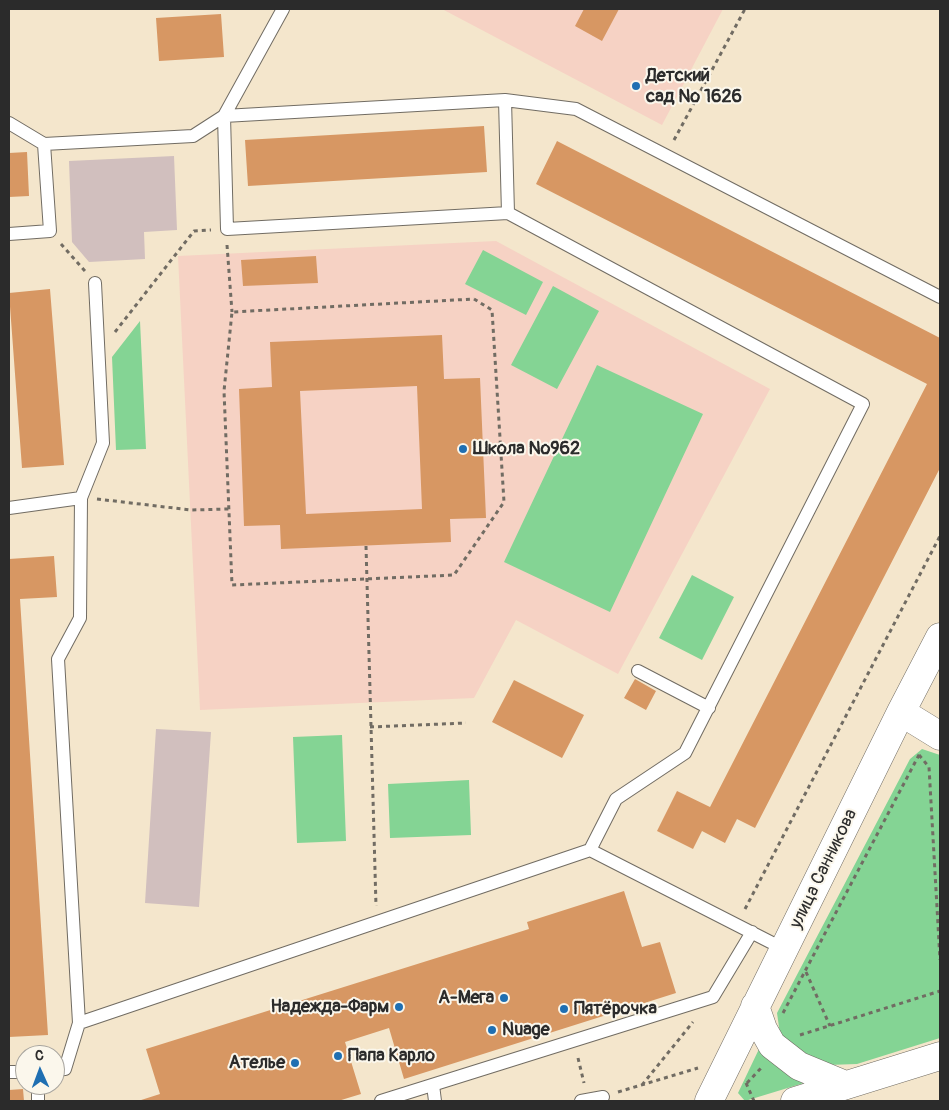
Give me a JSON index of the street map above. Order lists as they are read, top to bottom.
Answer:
{
  "streets": {
    "street": ["улица Санникова"]
  },
  "places": [
    "Детский сад № 1626",
    "Школа №962",
    "А-Мега",
    "Надежда-Фарм",
    "Пятёрочка",
    "Nuage",
    "Папа Карло",
    "Ателье"
  ],
  "north": "top"
}
